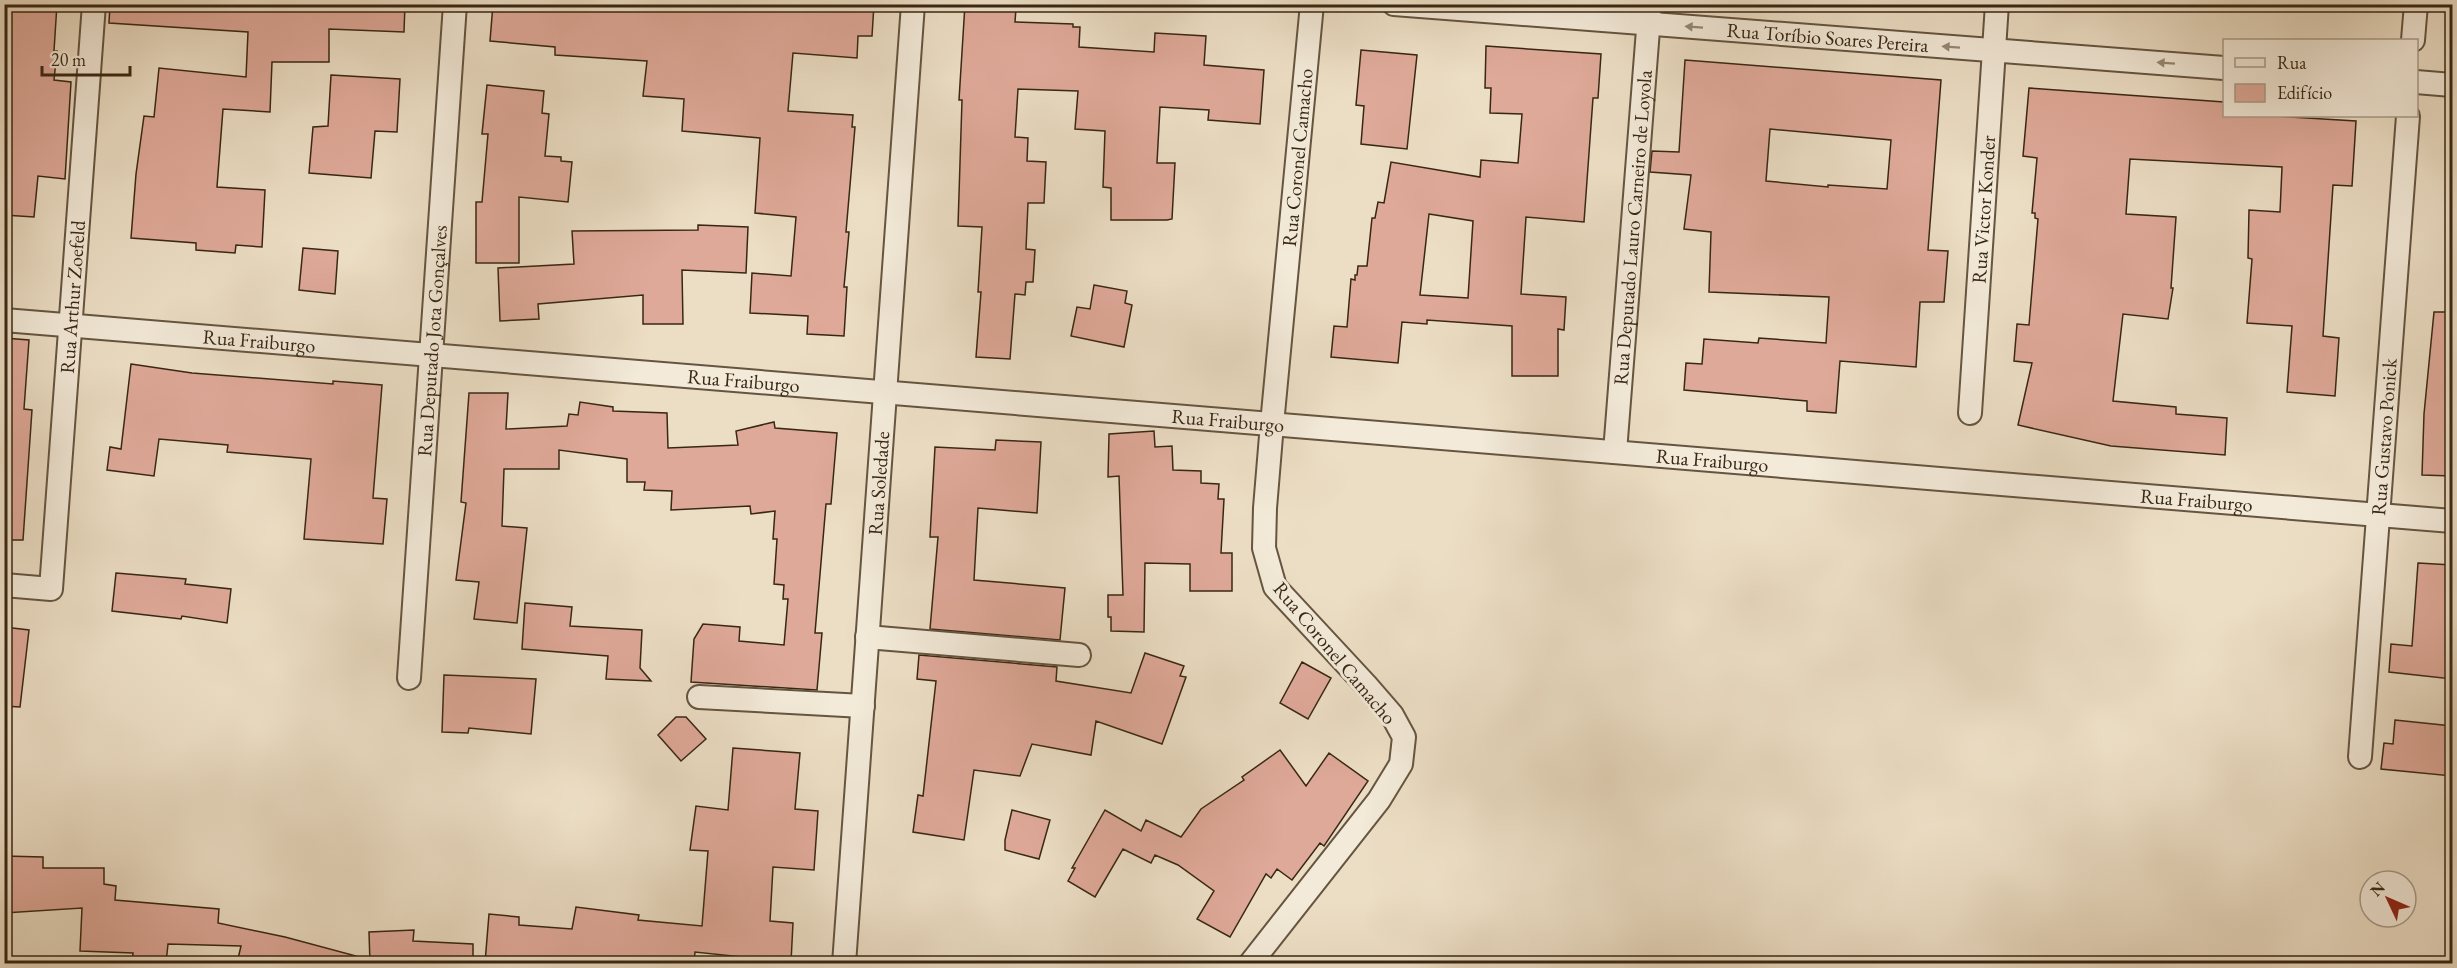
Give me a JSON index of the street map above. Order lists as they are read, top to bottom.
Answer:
{
  "streets": {
    "street": [
      "Rua Toríbio Soares Pereira",
      "Rua Coronel Camacho",
      "Rua Victor Konder",
      "Rua Deputado Lauro Carneiro de Loyola",
      "Rua Arthur Zoefeld",
      "Rua Fraiburgo",
      "Rua Deputado Jota Gonçalves",
      "Rua Gustavo Ponick",
      "Rua Soledade"
    ]
  },
  "crossings": [
    ["Rua Toríbio Soares Pereira", "Rua Victor Konder"],
    ["Rua Toríbio Soares Pereira", "Rua Deputado Lauro Carneiro de Loyola"],
    ["Rua Coronel Camacho", "Rua Fraiburgo"],
    ["Rua Deputado Lauro Carneiro de Loyola", "Rua Fraiburgo"],
    ["Rua Arthur Zoefeld", "Rua Fraiburgo"],
    ["Rua Fraiburgo", "Rua Deputado Jota Gonçalves"],
    ["Rua Fraiburgo", "Rua Gustavo Ponick"],
    ["Rua Fraiburgo", "Rua Soledade"]
  ],
  "one_way": ["Rua Toríbio Soares Pereira"],
  "legend": ["Rua", "Edifício"],
  "scale_bar": "20 m",
  "north": "top left"
}
